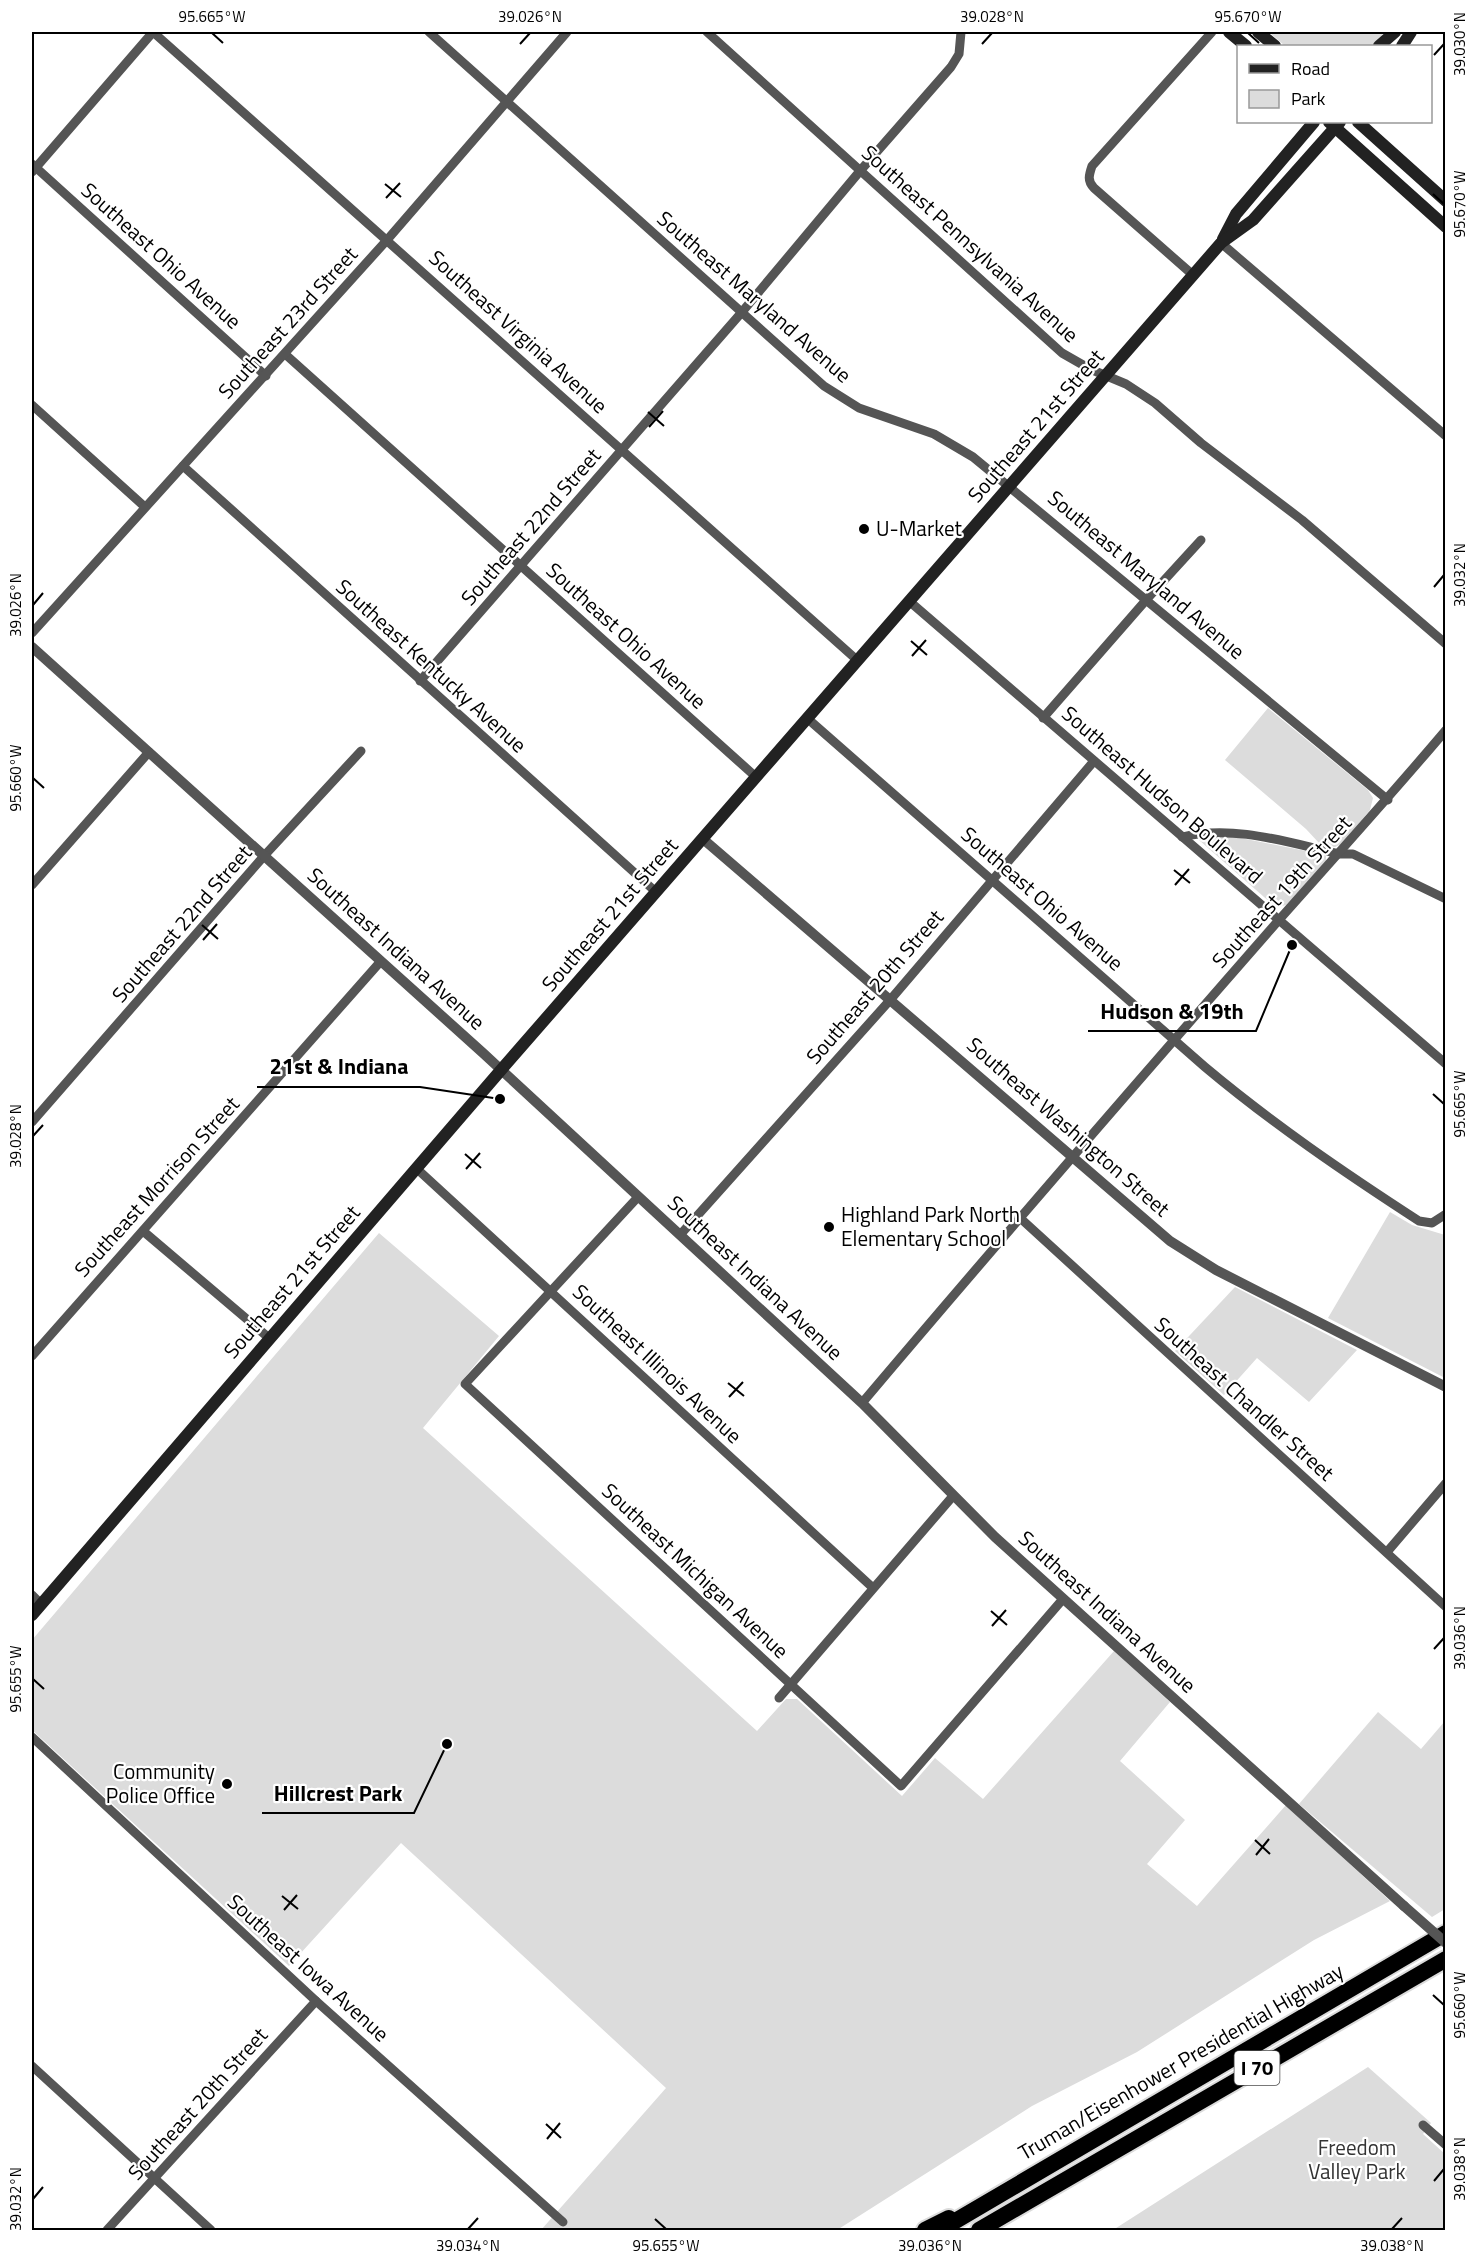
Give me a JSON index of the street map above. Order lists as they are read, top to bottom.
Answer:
{
  "streets": {
    "highway": ["Truman/Eisenhower Presidential Highway", "I 70"],
    "main road": ["Southeast 21st Street"],
    "street": [
      "Southeast Pennsylvania Avenue",
      "Southeast Ohio Avenue",
      "Southeast Maryland Avenue",
      "Southeast 23rd Street",
      "Southeast Virginia Avenue",
      "Southeast 22nd Street",
      "Southeast Kentucky Avenue",
      "Southeast Hudson Boulevard",
      "Southeast 19th Street",
      "Southeast Indiana Avenue",
      "Southeast 20th Street",
      "Southeast Washington Street",
      "Southeast Morrison Street",
      "Southeast Illinois Avenue",
      "Southeast Chandler Street",
      "Southeast Michigan Avenue",
      "Southeast Iowa Avenue"
    ]
  },
  "crossings": [
    ["Southeast Pennsylvania Avenue", "Southeast 21st Street"],
    ["Southeast Pennsylvania Avenue", "Southeast 22nd Street"],
    ["Southeast Ohio Avenue", "Southeast 23rd Street"],
    ["Southeast Ohio Avenue", "Southeast 21st Street"],
    ["Southeast Ohio Avenue", "Southeast 22nd Street"],
    ["Southeast Ohio Avenue", "Southeast 19th Street"],
    ["Southeast Ohio Avenue", "Southeast 20th Street"],
    ["Southeast Maryland Avenue", "Southeast 23rd Street"],
    ["Southeast Maryland Avenue", "Southeast 21st Street"],
    ["Southeast Maryland Avenue", "Southeast 22nd Street"],
    ["Southeast Maryland Avenue", "Southeast 19th Street"],
    ["Southeast 23rd Street", "Southeast Virginia Avenue"],
    ["Southeast 23rd Street", "Southeast Kentucky Avenue"],
    ["Southeast Virginia Avenue", "Southeast 21st Street"],
    ["Southeast Virginia Avenue", "Southeast 22nd Street"],
    ["Southeast 21st Street", "Southeast Kentucky Avenue"],
    ["Southeast 21st Street", "Southeast Hudson Boulevard"],
    ["Southeast 21st Street", "Southeast Indiana Avenue"],
    ["Southeast 21st Street", "Southeast Washington Street"],
    ["Southeast 21st Street", "Southeast Illinois Avenue"],
    ["Southeast 22nd Street", "Southeast Kentucky Avenue"],
    ["Southeast 22nd Street", "Southeast Indiana Avenue"],
    ["Southeast Hudson Boulevard", "Southeast 19th Street"],
    ["Southeast Hudson Boulevard", "Southeast 20th Street"],
    ["Southeast 19th Street", "Southeast Indiana Avenue"],
    ["Southeast 19th Street", "Southeast Washington Street"],
    ["Southeast 19th Street", "Southeast Chandler Street"],
    ["Southeast Indiana Avenue", "Southeast 20th Street"],
    ["Southeast Indiana Avenue", "Southeast Morrison Street"],
    ["Southeast Indiana Avenue", "Southeast Michigan Avenue"],
    ["Southeast 20th Street", "Southeast Washington Street"],
    ["Southeast 20th Street", "Southeast Iowa Avenue"],
    ["Southeast Illinois Avenue", "Southeast Michigan Avenue"]
  ],
  "parks": ["Freedom Valley Park"],
  "places": [
    "U-Market",
    "Hudson & 19th",
    "21st & Indiana",
    "Highland Park North Elementary School",
    "Hillcrest Park",
    "Community Police Office"
  ],
  "legend": ["Road", "Park"],
  "coordinates": [
    "95.665°W",
    "39.026°N",
    "39.028°N",
    "95.670°W",
    "39.030°N",
    "39.032°N",
    "95.660°W",
    "39.036°N",
    "95.655°W",
    "39.038°N",
    "39.034°N"
  ]
}
